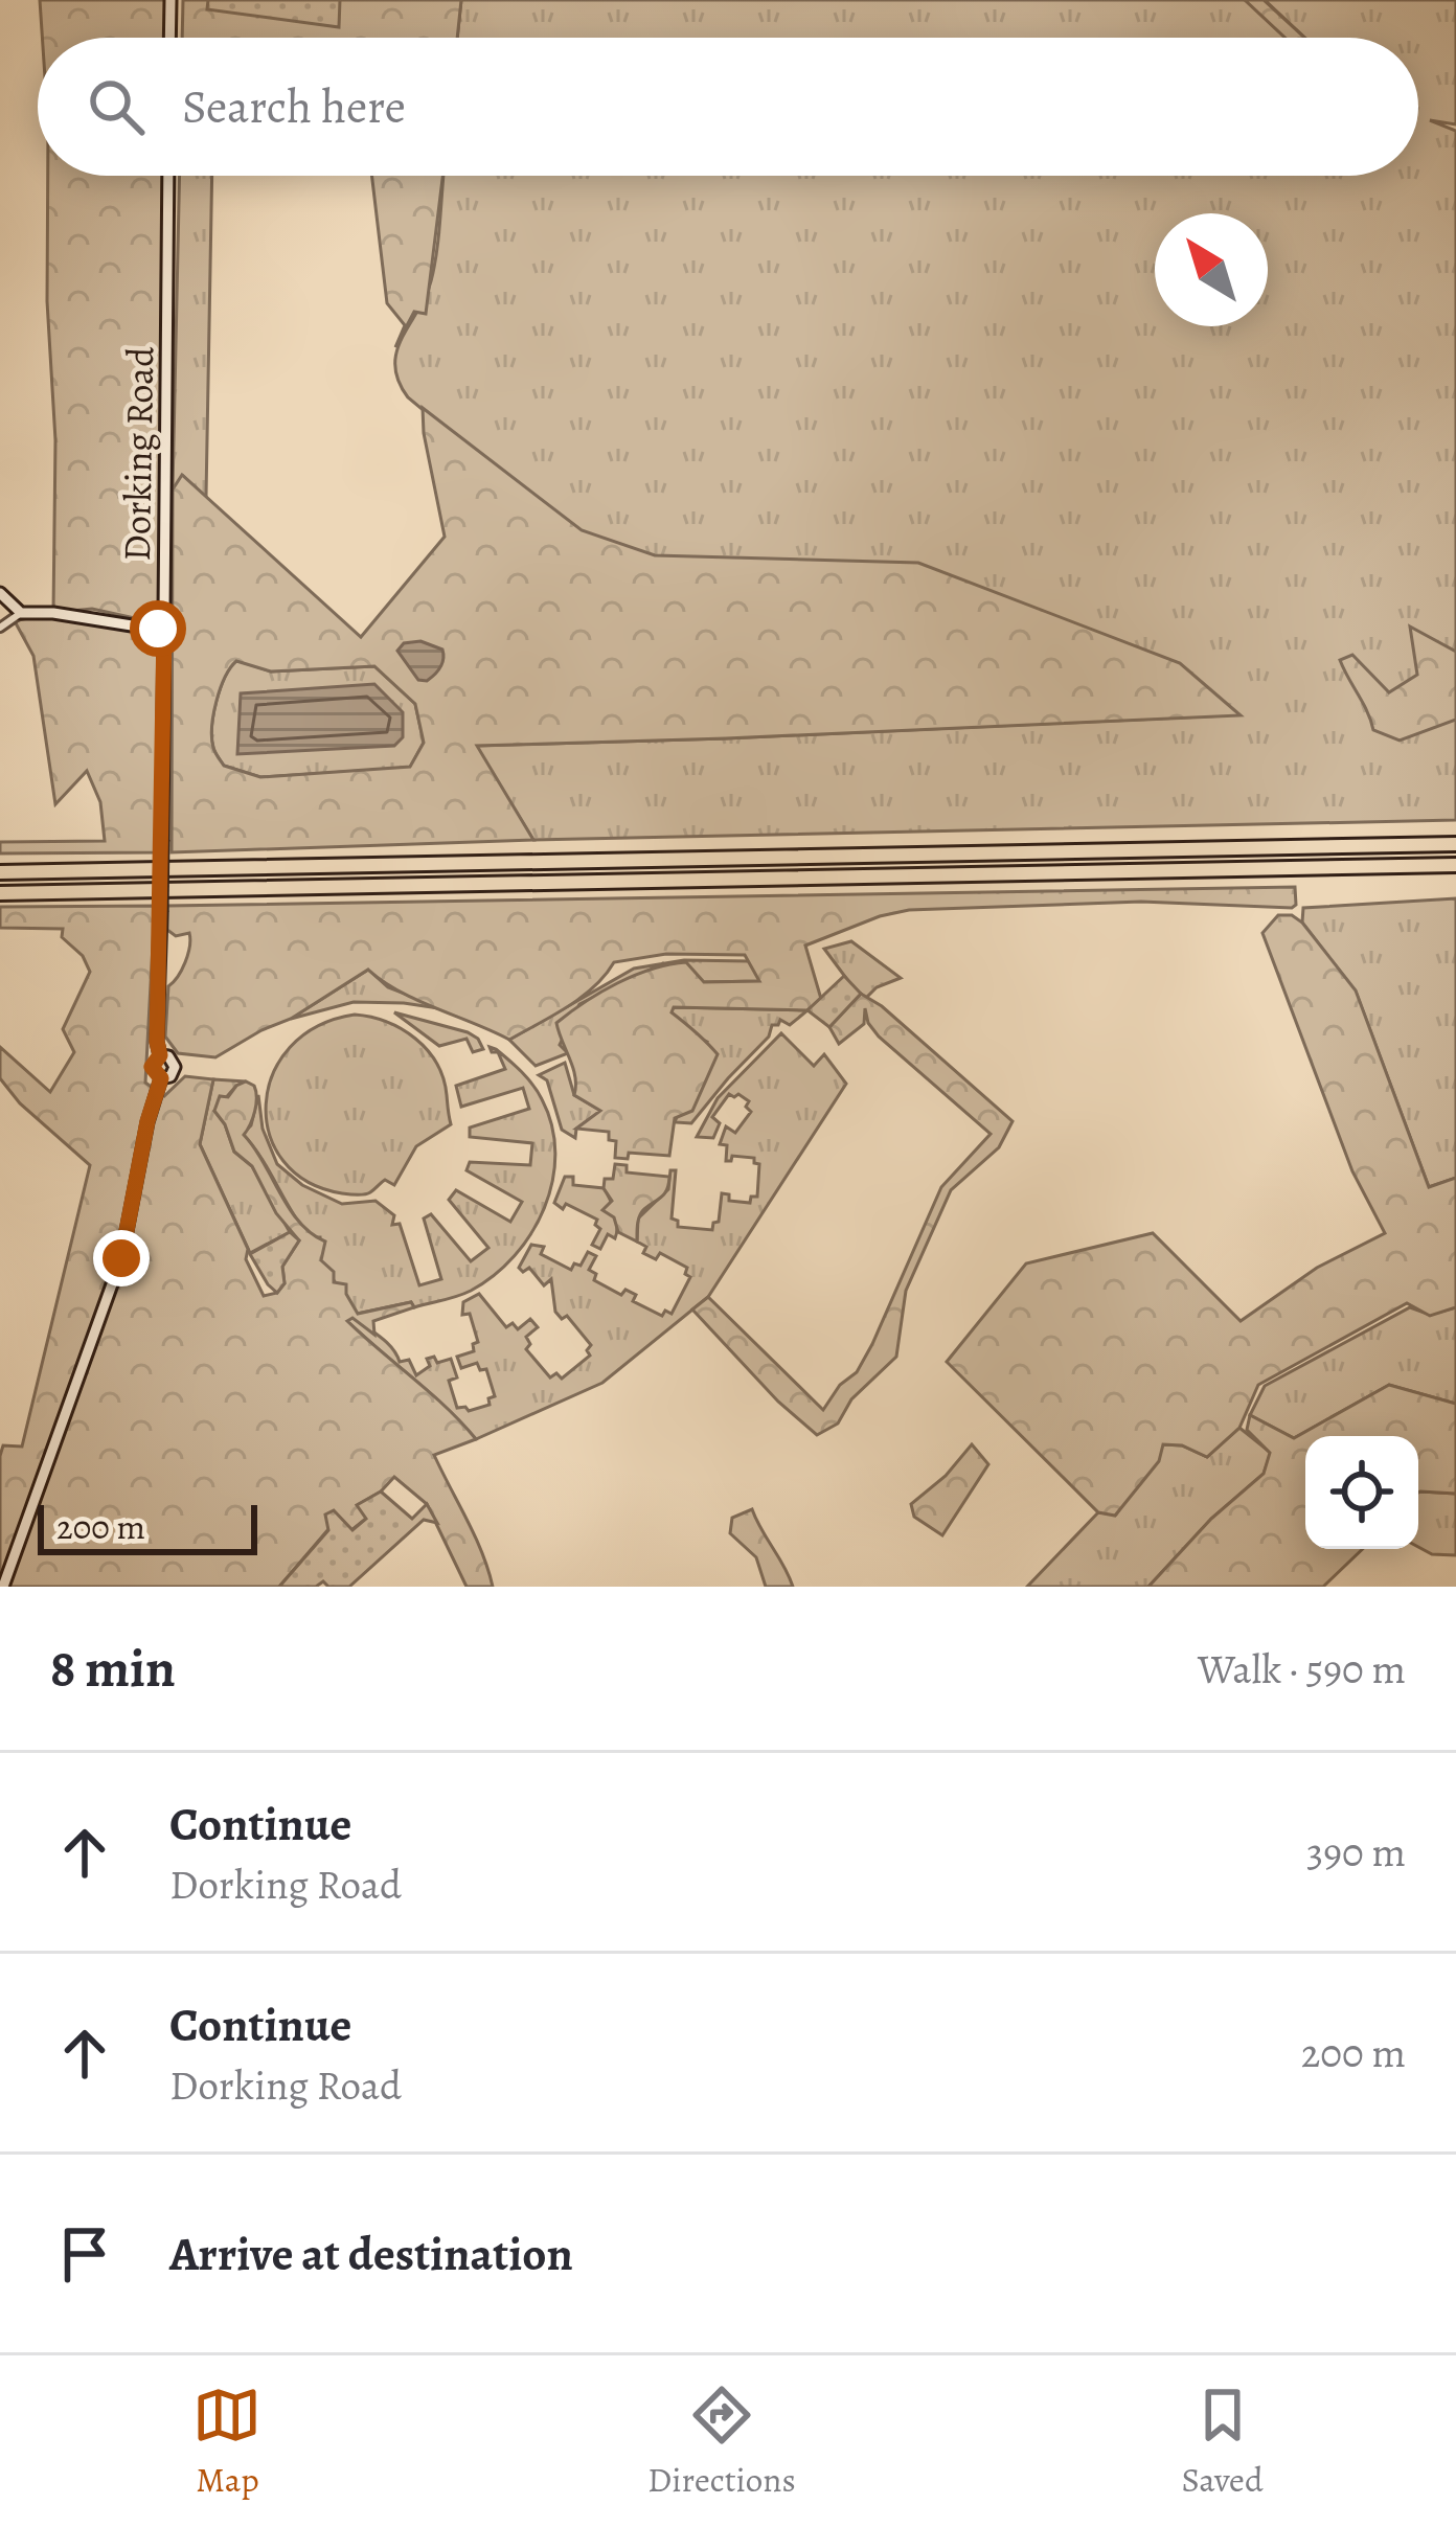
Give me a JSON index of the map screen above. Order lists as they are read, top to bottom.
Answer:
{
  "streets": {
    "main road": ["Dorking Road"]
  },
  "scale_bar": "200 m",
  "north": "top left",
  "page": {
    "search": "Search here",
    "scale": "200 m",
    "heading": ["8 min", "Walk · 590 m"],
    "list": [
      ["Continue", "Dorking Road", "390 m"],
      ["Continue", "Dorking Road", "200 m"],
      "Arrive at destination"
    ],
    "nav": ["Map", "Directions", "Saved"]
  }
}
